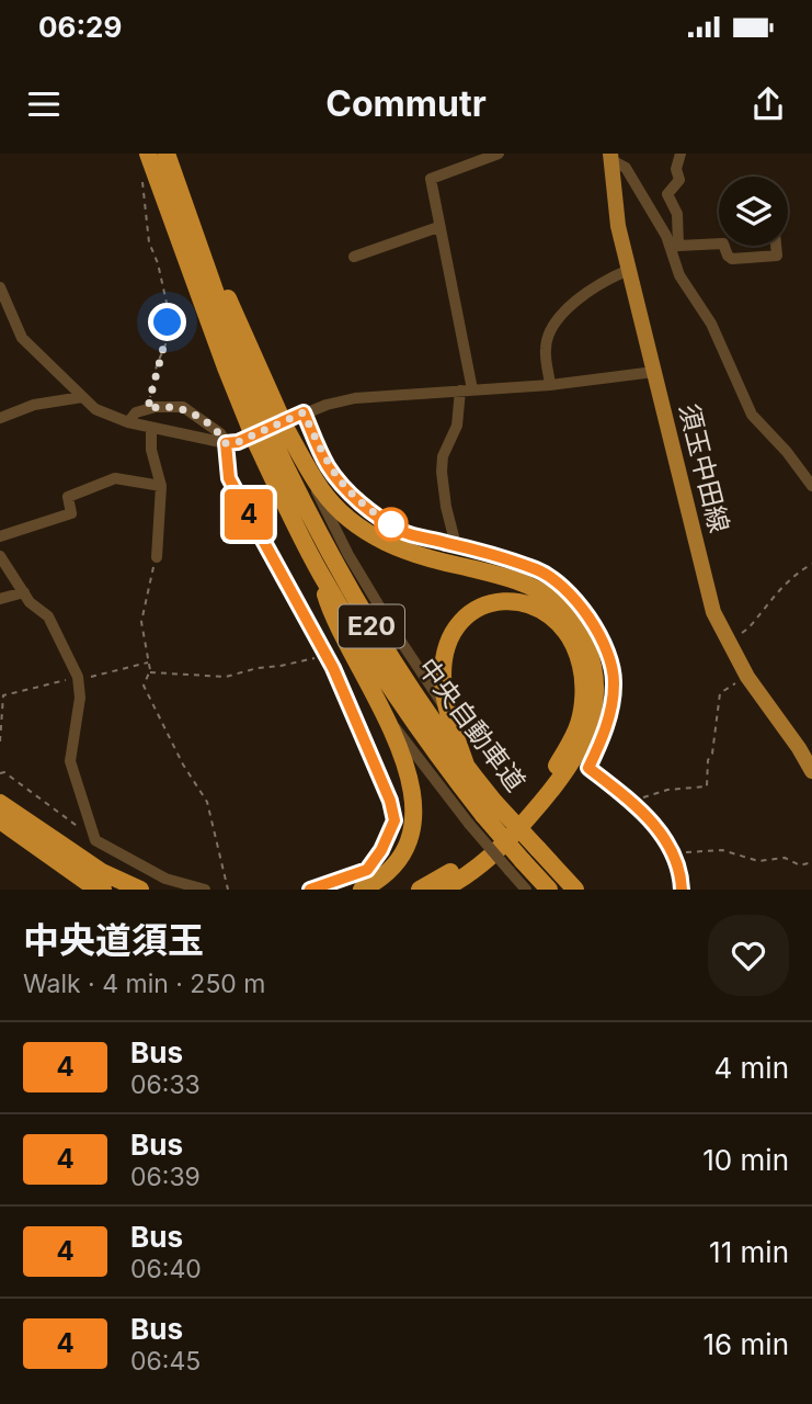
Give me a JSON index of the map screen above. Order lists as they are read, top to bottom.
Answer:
{
  "streets": {
    "highway": ["E20", "中央自動車道"],
    "main road": ["須玉中田線"]
  },
  "lines": ["bus line 4"],
  "page": {
    "status": "06:29",
    "header": "Commutr",
    "on_map": "4",
    "heading": ["中央道須玉", "Walk · 4 min · 250 m"],
    "list": [
      {
        "mark": "4",
        "name": "Bus",
        "note": "06:33",
        "value": "4 min"
      },
      {
        "mark": "4",
        "name": "Bus",
        "note": "06:39",
        "value": "10 min"
      },
      {
        "mark": "4",
        "name": "Bus",
        "note": "06:40",
        "value": "11 min"
      },
      {
        "mark": "4",
        "name": "Bus",
        "note": "06:45",
        "value": "16 min"
      }
    ]
  }
}
